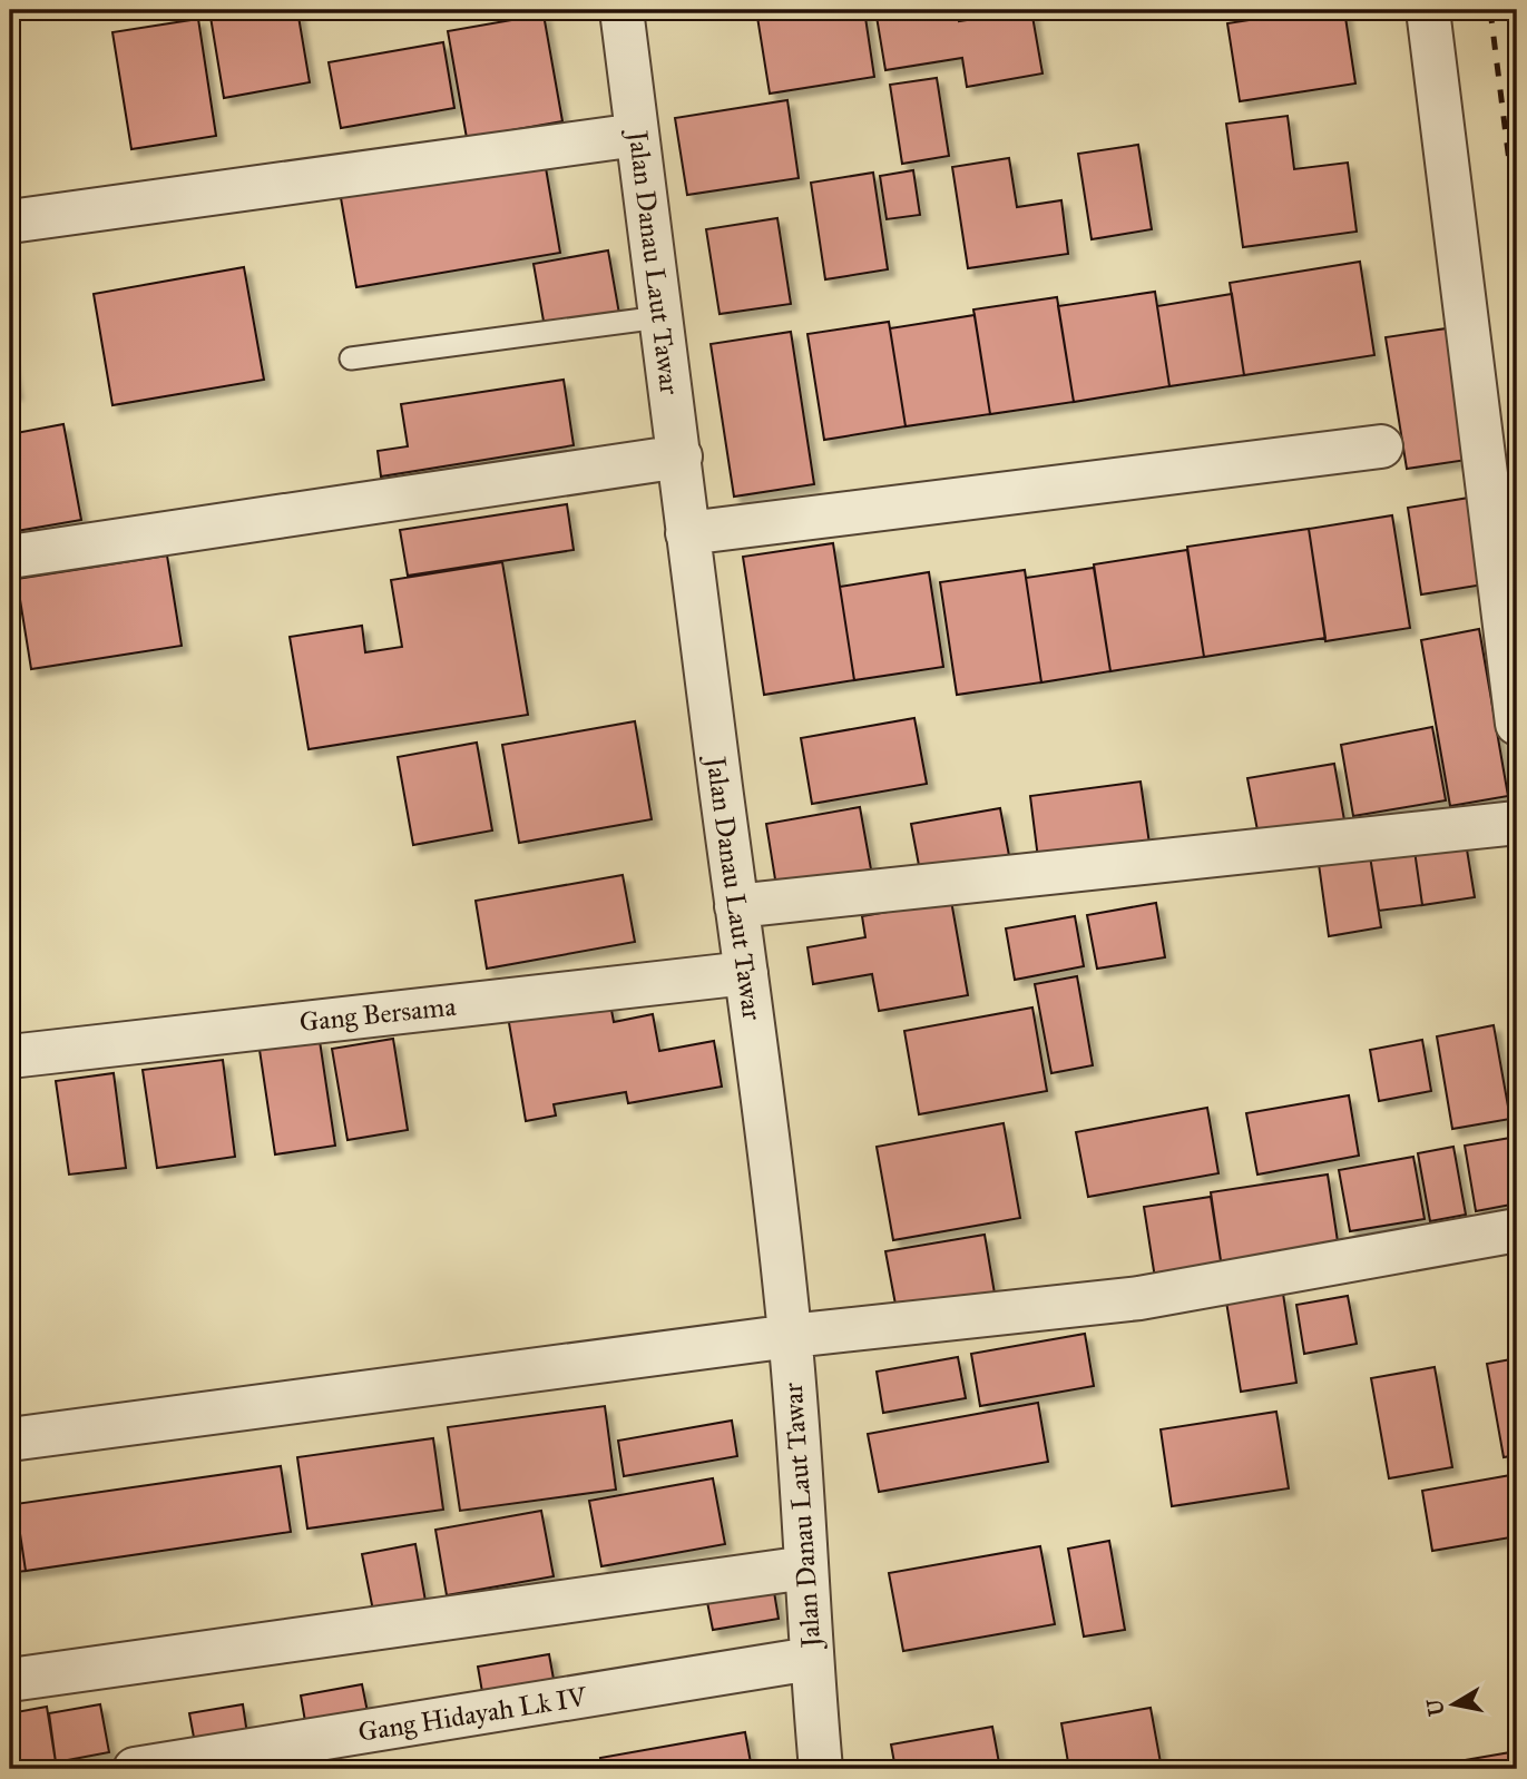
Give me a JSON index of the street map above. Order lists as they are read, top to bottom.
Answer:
{
  "streets": {
    "street": ["Jalan Danau Laut Tawar", "Gang Bersama", "Gang Hidayah Lk IV"]
  },
  "crossings": [
    ["Jalan Danau Laut Tawar", "Gang Bersama"],
    ["Jalan Danau Laut Tawar", "Gang Hidayah Lk IV"]
  ],
  "north": "left"
}
